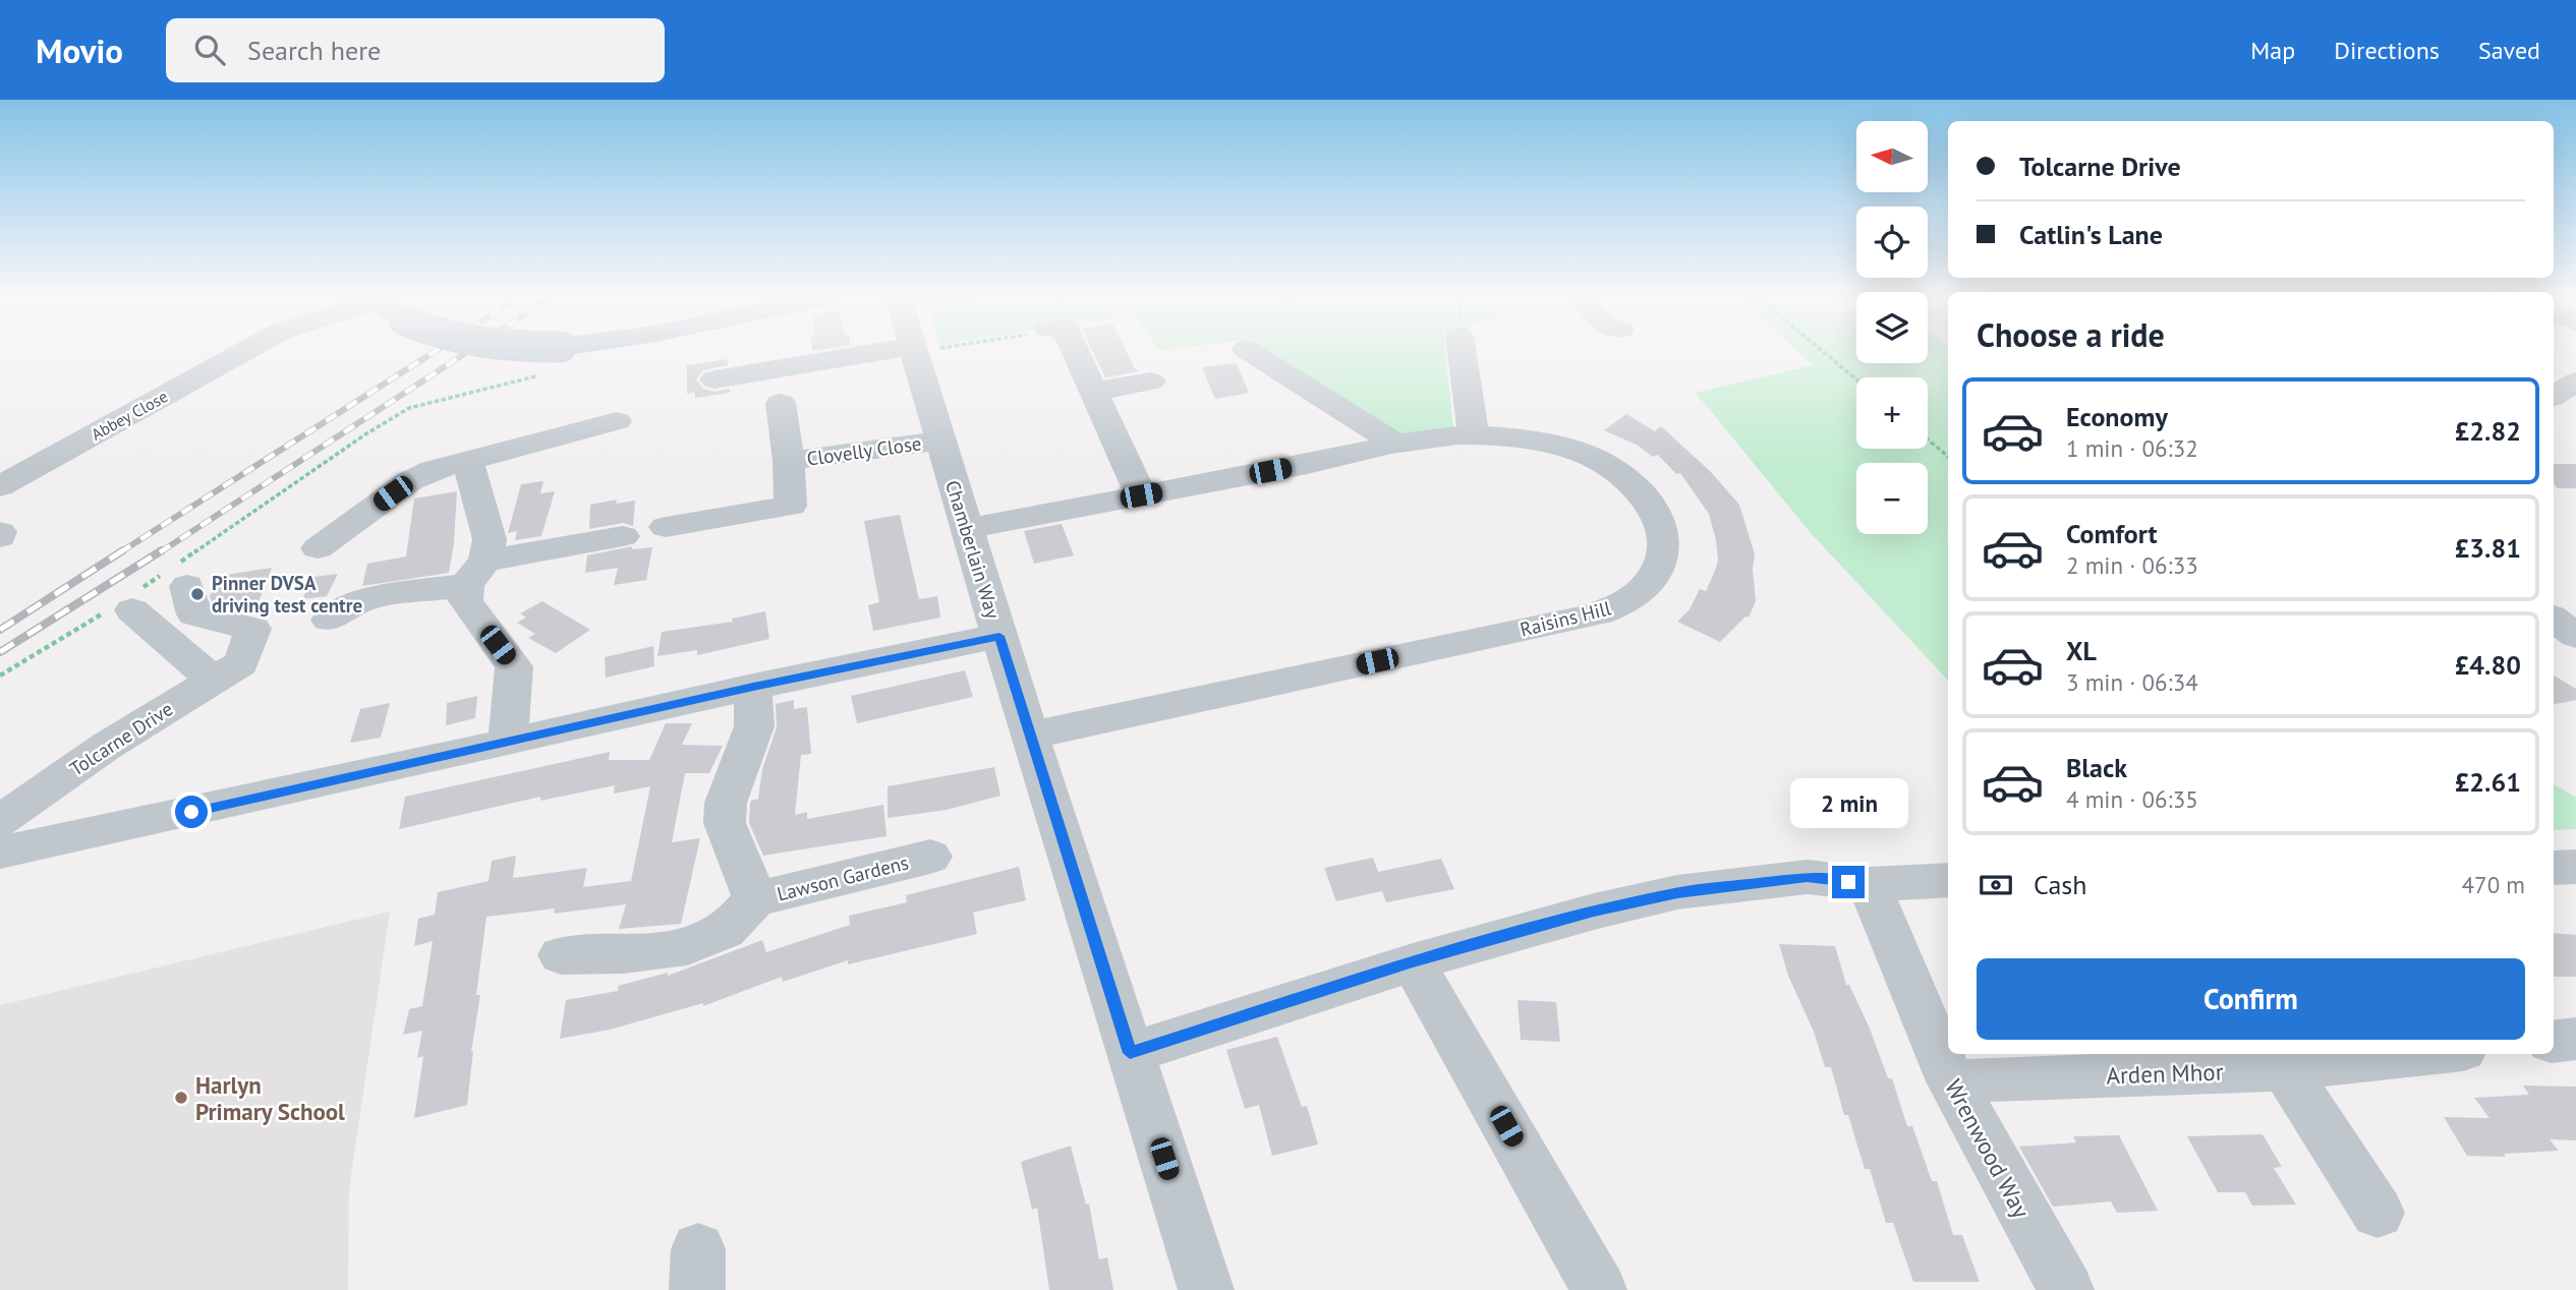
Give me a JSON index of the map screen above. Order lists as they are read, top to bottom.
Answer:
{
  "streets": {
    "street": [
      "Abbey Close",
      "Clovelly Close",
      "Chamberlain Way",
      "Raisins Hill",
      "Tolcarne Drive",
      "Lawson Gardens",
      "Arden Mhor",
      "Wrenwood Way"
    ]
  },
  "crossings": [
    ["Clovelly Close", "Chamberlain Way"],
    ["Chamberlain Way", "Raisins Hill"],
    ["Arden Mhor", "Wrenwood Way"]
  ],
  "places": ["Pinner DVSA driving test centre", "Harlyn Primary School"],
  "north": "left",
  "page": {
    "header": "Movio",
    "search": "Search here",
    "nav": ["Map", "Directions", "Saved"],
    "map_buttons": ["+", "−"],
    "banner": ["Tolcarne Drive", "Catlin's Lane"],
    "heading": "Choose a ride",
    "list": [
      {
        "name": "Economy",
        "note": "1 min · 06:32",
        "value": "£2.82"
      },
      {
        "name": "Comfort",
        "note": "2 min · 06:33",
        "value": "£3.81"
      },
      {
        "name": "XL",
        "note": "3 min · 06:34",
        "value": "£4.80"
      },
      {
        "name": "Black",
        "note": "4 min · 06:35",
        "value": "£2.61"
      }
    ],
    "bubble": "2 min",
    "pay": ["Cash", "470 m"],
    "buttons": "Confirm"
  }
}
